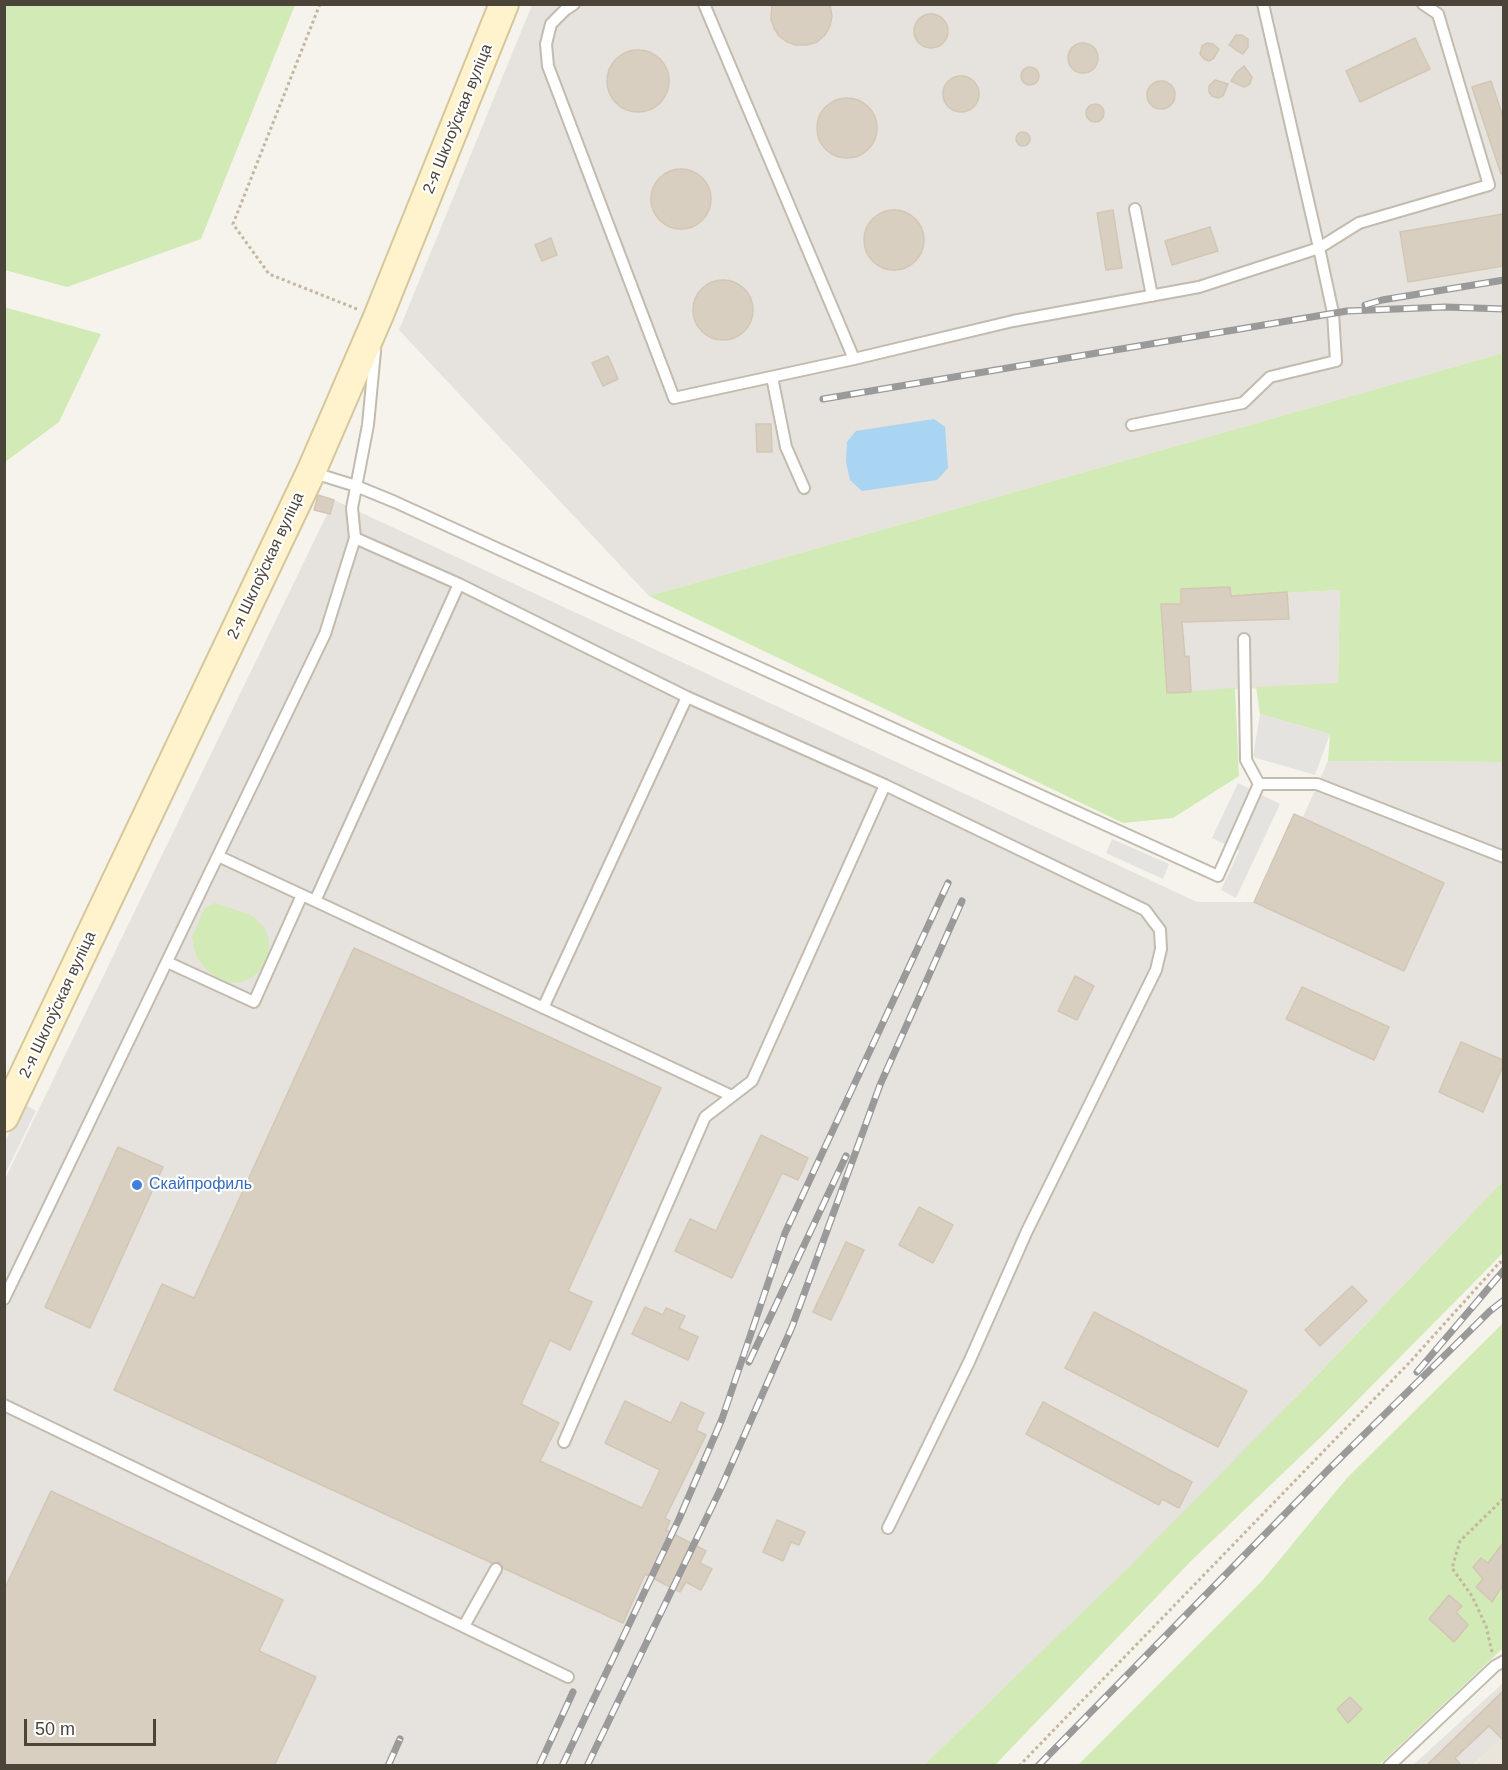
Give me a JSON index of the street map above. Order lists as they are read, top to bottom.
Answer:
{
  "streets": {
    "street": ["2-я Шклоўская вуліца"]
  },
  "places": ["Скайпрофиль"],
  "scale_bar": "50 m"
}
